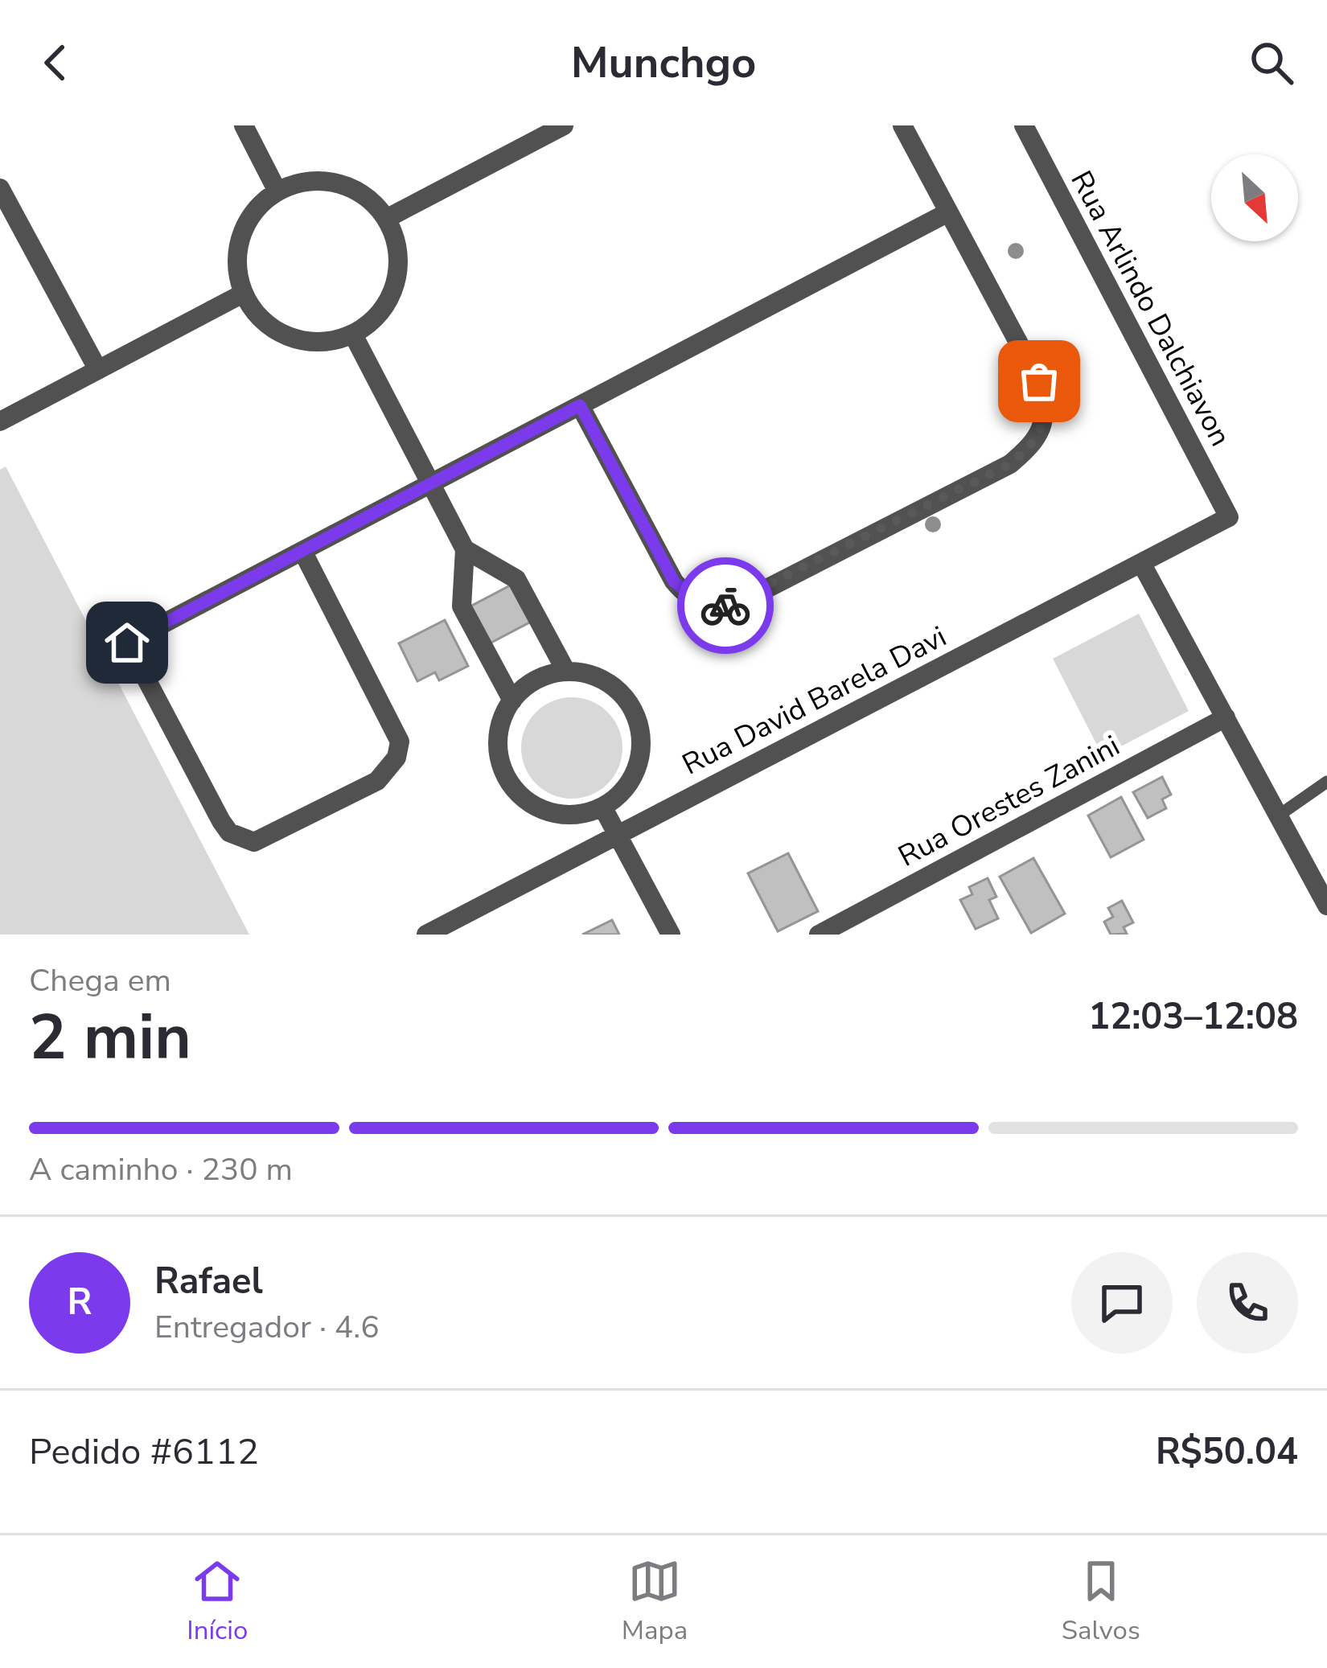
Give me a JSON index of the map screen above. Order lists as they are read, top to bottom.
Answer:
{
  "streets": {
    "street": ["Rua Arlindo Dalchiavon", "Rua David Barela Davi", "Rua Orestes Zanini"]
  },
  "crossings": [
    ["Rua Arlindo Dalchiavon", "Rua David Barela Davi"]
  ],
  "north": "bottom right",
  "page": {
    "header": "Munchgo",
    "heading": ["2 min", "Chega em", "12:03–12:08"],
    "panel": [
      "Rafael",
      "Entregador · 4.6",
      "Pedido #6112",
      "R$50.04"
    ],
    "bar": "A caminho · 230 m",
    "round": "R",
    "tabs": ["Início", "Mapa", "Salvos"]
  }
}
